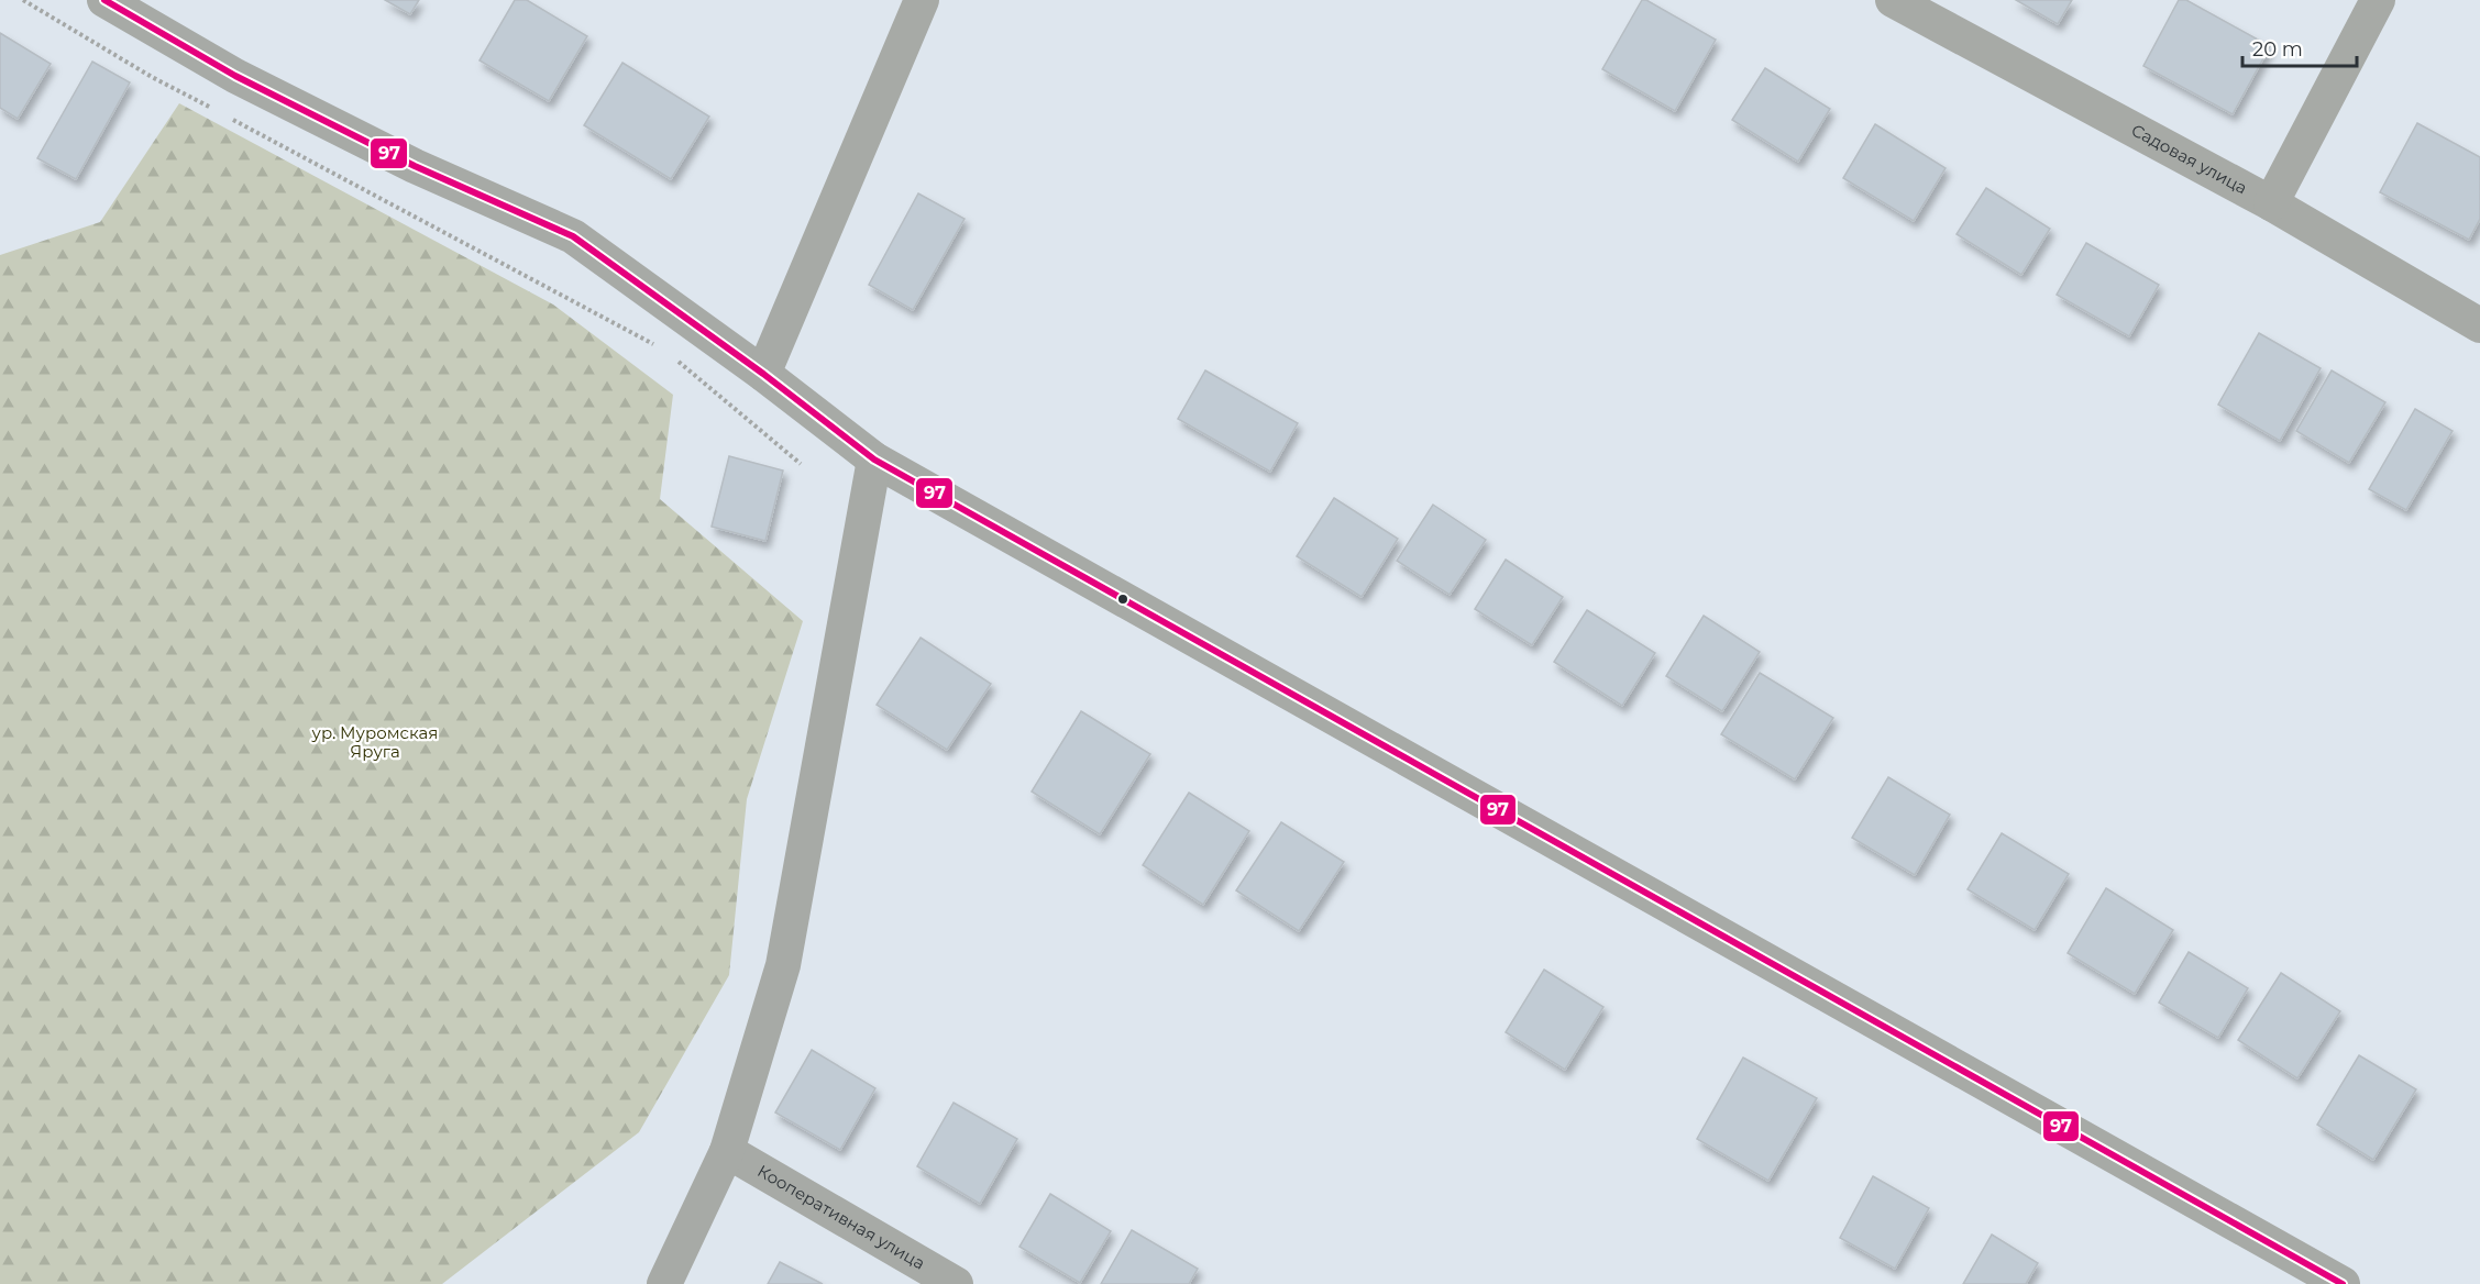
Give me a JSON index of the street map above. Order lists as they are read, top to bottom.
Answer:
{
  "streets": {
    "street": ["Садовая улица", "Кооперативная улица"]
  },
  "parks": ["ур. Муромская Яруга"],
  "lines": ["transit line 97"],
  "scale_bar": "20 m"
}
